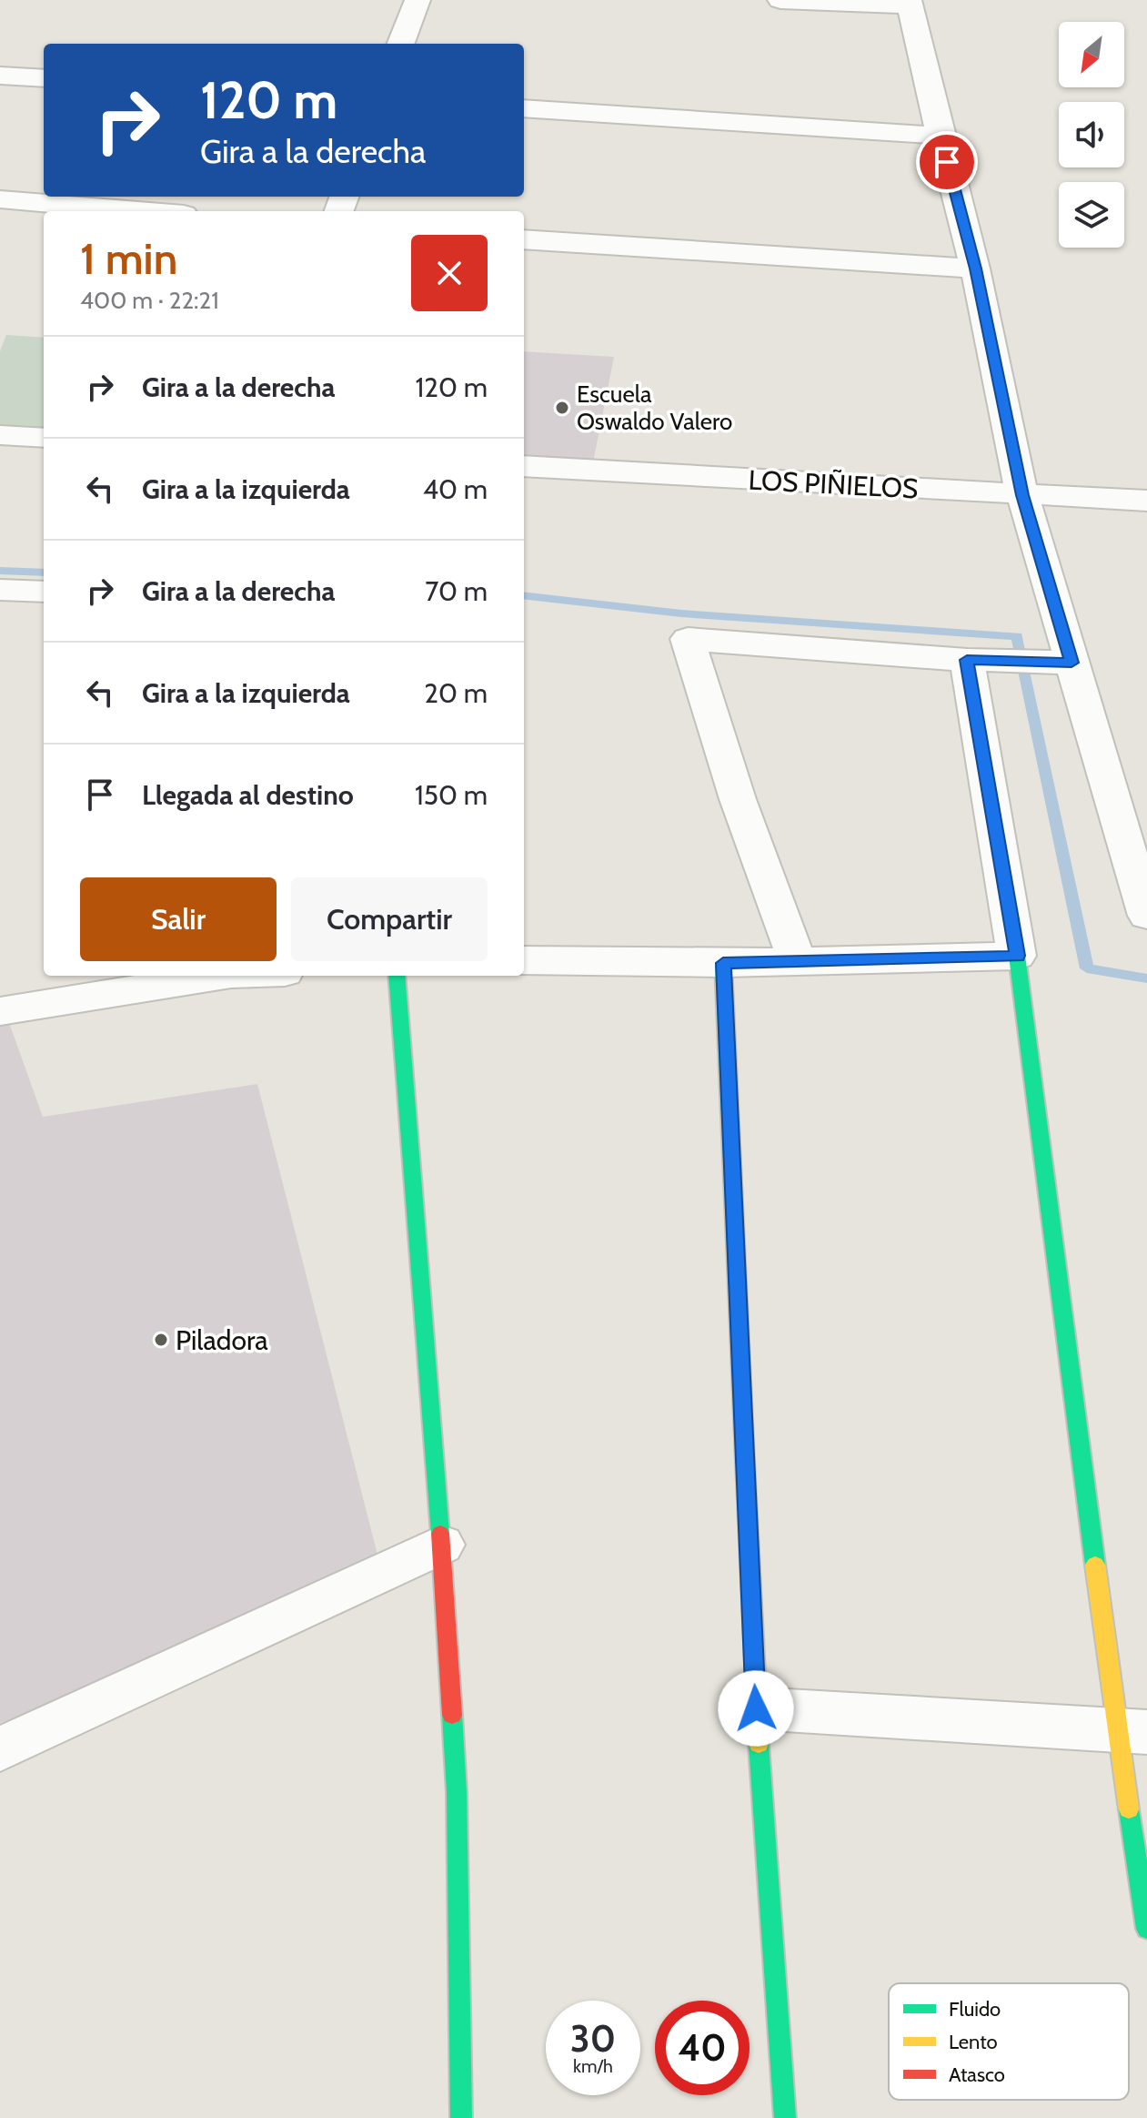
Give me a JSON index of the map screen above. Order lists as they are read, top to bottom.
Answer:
{
  "streets": {
    "street": ["LOS PIÑIELOS"]
  },
  "places": ["Escuela Oswaldo Valero", "Piladora"],
  "legend": ["Fluido", "Lento", "Atasco"],
  "north": "bottom left",
  "page": {
    "turn": ["120 m", "Gira a la derecha"],
    "heading": ["1 min", "400 m · 22:21"],
    "list": [
      {
        "name": "Gira a la derecha",
        "value": "120 m"
      },
      {
        "name": "Gira a la izquierda",
        "value": "40 m"
      },
      {
        "name": "Gira a la derecha",
        "value": "70 m"
      },
      {
        "name": "Gira a la izquierda",
        "value": "20 m"
      },
      {
        "name": "Llegada al destino",
        "value": "150 m"
      }
    ],
    "buttons": ["Salir", "Compartir"],
    "speed": "30 km/h",
    "limit": "40"
  }
}
